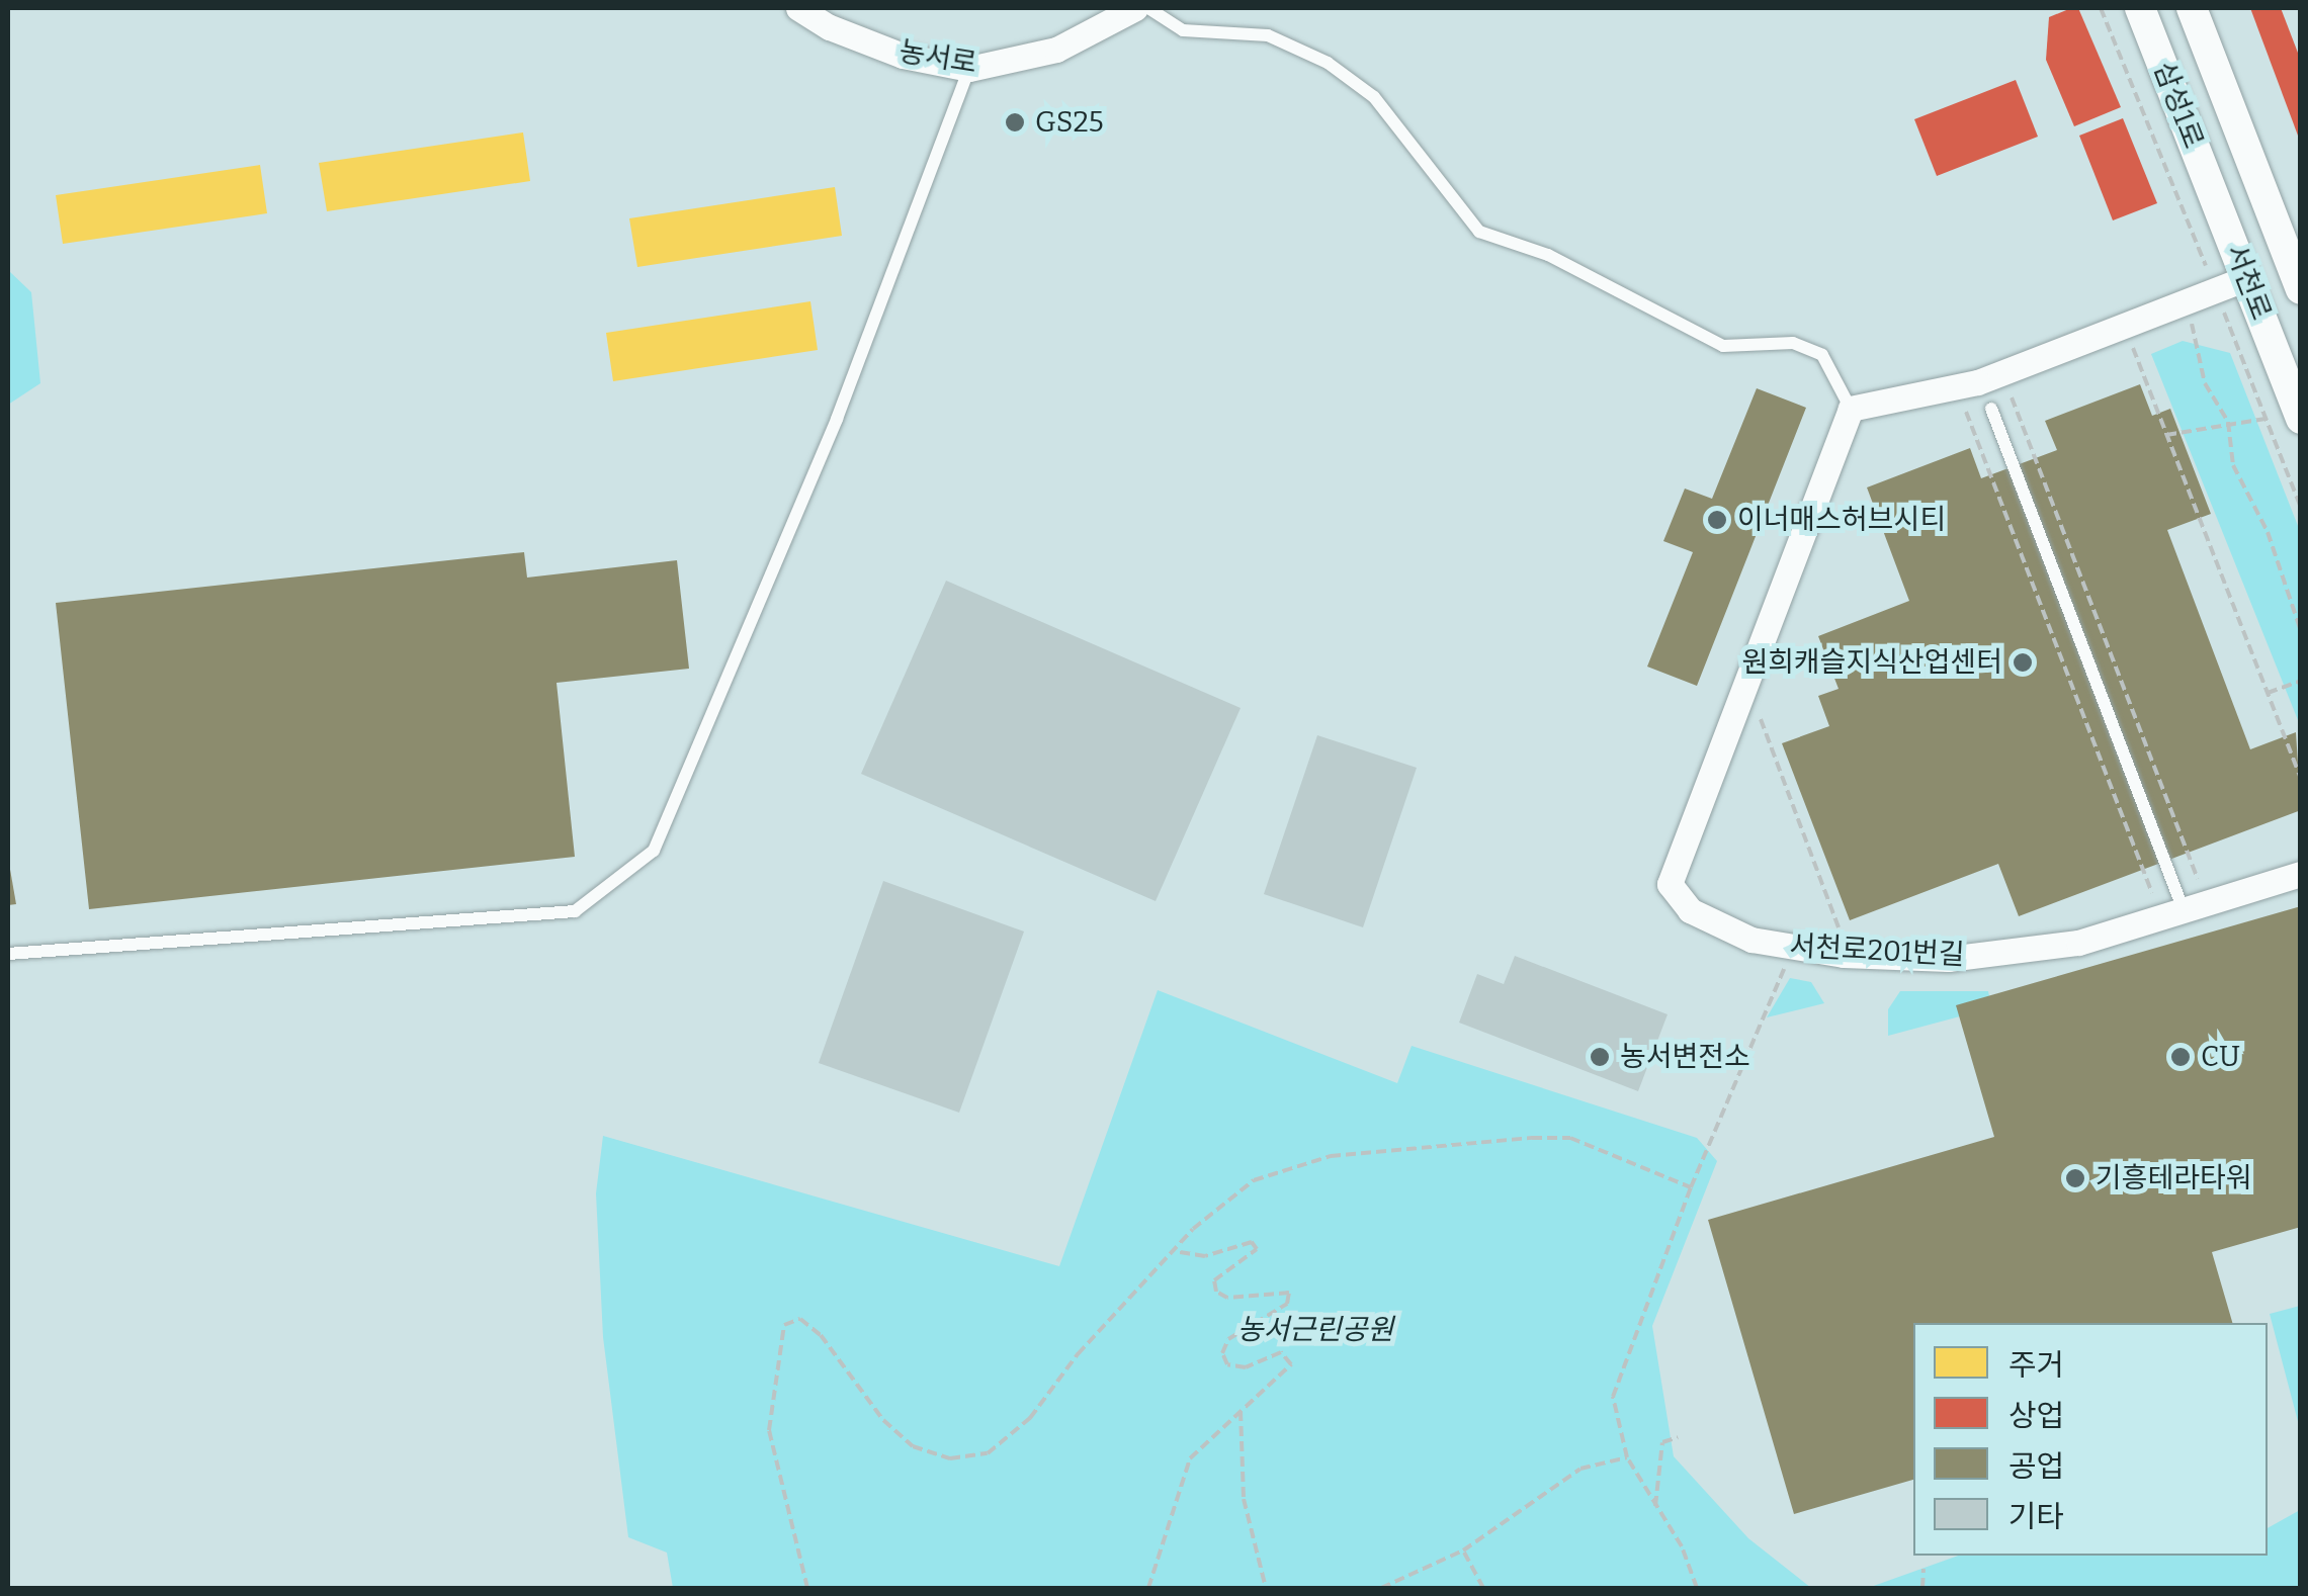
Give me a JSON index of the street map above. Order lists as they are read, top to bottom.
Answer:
{
  "streets": {
    "street": [
      "농서로",
      "삼성1로",
      "서천로",
      "서천로201번길"
    ]
  },
  "crossings": [
    ["삼성1로", "서천로"]
  ],
  "parks": ["농서근린공원"],
  "places": [
    "GS25",
    "이너매스허브시티",
    "원희캐슬지식산업센터",
    "농서변전소",
    "CU",
    "기흥테라타워"
  ],
  "legend": [
    "주거",
    "상업",
    "공업",
    "기타"
  ]
}
